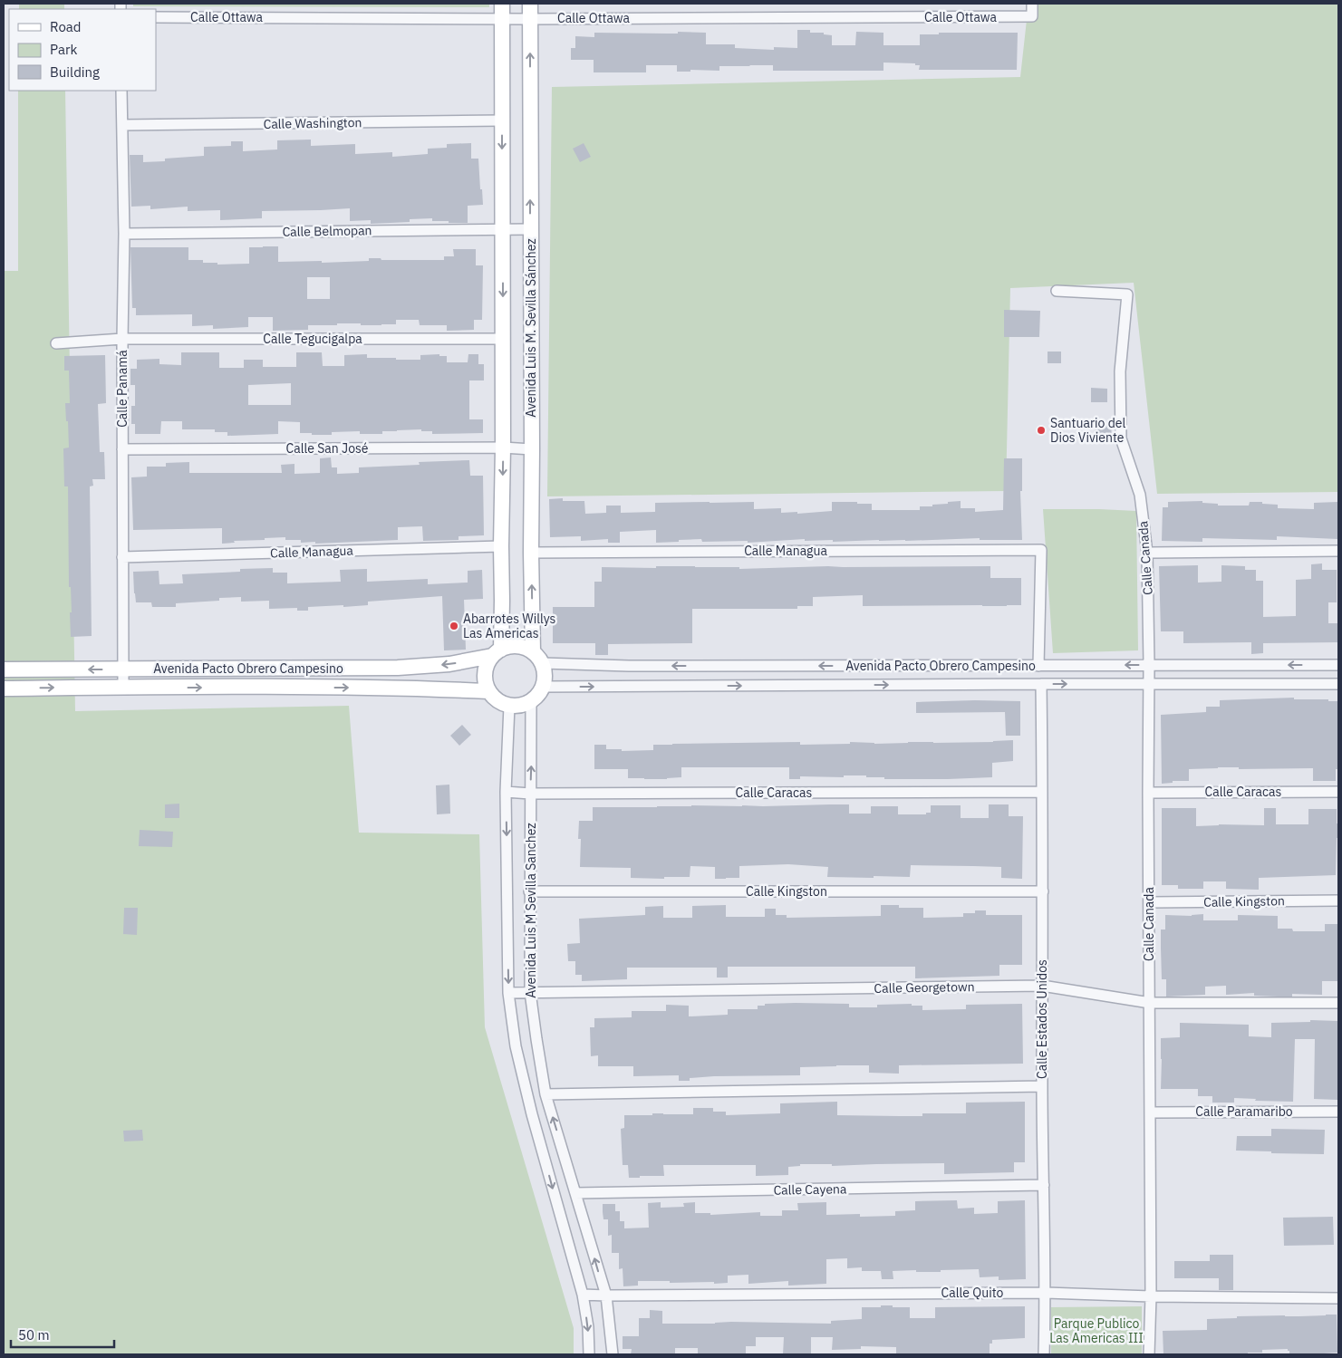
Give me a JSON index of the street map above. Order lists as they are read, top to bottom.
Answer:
{
  "streets": {
    "street": [
      "Calle Ottawa",
      "Calle Washington",
      "Calle Belmopan",
      "Avenida Luis M. Sevilla Sánchez",
      "Calle Tegucigalpa",
      "Calle Panamá",
      "Calle San José",
      "Calle Managua",
      "Calle Canada",
      "Avenida Pacto Obrero Campesino",
      "Calle Caracas",
      "Calle Kingston",
      "Avenida Luis M Sevilla Sanchez",
      "Calle Georgetown",
      "Calle Estados Unidos",
      "Calle Paramaribo",
      "Calle Cayena",
      "Calle Quito"
    ]
  },
  "crossings": [
    ["Calle Ottawa", "Avenida Luis M. Sevilla Sánchez"],
    ["Calle Washington", "Calle Panamá"],
    ["Calle Belmopan", "Avenida Luis M. Sevilla Sánchez"],
    ["Calle Belmopan", "Calle Panamá"],
    ["Avenida Luis M. Sevilla Sánchez", "Calle San José"],
    ["Avenida Luis M. Sevilla Sánchez", "Calle Managua"],
    ["Avenida Luis M. Sevilla Sánchez", "Avenida Pacto Obrero Campesino"],
    ["Avenida Luis M. Sevilla Sánchez", "Avenida Luis M Sevilla Sanchez"],
    ["Calle Tegucigalpa", "Calle Panamá"],
    ["Calle Panamá", "Calle San José"],
    ["Calle Panamá", "Calle Managua"],
    ["Calle Panamá", "Avenida Pacto Obrero Campesino"],
    ["Calle Managua", "Avenida Pacto Obrero Campesino"],
    ["Calle Canada", "Avenida Pacto Obrero Campesino"],
    ["Calle Canada", "Calle Caracas"],
    ["Calle Canada", "Calle Kingston"],
    ["Calle Canada", "Calle Georgetown"],
    ["Calle Canada", "Calle Paramaribo"],
    ["Calle Canada", "Calle Quito"],
    ["Avenida Pacto Obrero Campesino", "Avenida Luis M Sevilla Sanchez"],
    ["Avenida Pacto Obrero Campesino", "Calle Estados Unidos"],
    ["Calle Caracas", "Avenida Luis M Sevilla Sanchez"],
    ["Calle Caracas", "Calle Estados Unidos"],
    ["Calle Kingston", "Avenida Luis M Sevilla Sanchez"],
    ["Calle Kingston", "Calle Estados Unidos"],
    ["Avenida Luis M Sevilla Sanchez", "Calle Georgetown"],
    ["Avenida Luis M Sevilla Sanchez", "Calle Cayena"],
    ["Avenida Luis M Sevilla Sanchez", "Calle Quito"],
    ["Calle Georgetown", "Calle Estados Unidos"],
    ["Calle Estados Unidos", "Calle Cayena"],
    ["Calle Estados Unidos", "Calle Quito"]
  ],
  "parks": ["Parque Publico Las Americas III"],
  "places": ["Santuario del Dios Viviente", "Abarrotes Willys Las Americas"],
  "legend": ["Road", "Park", "Building"],
  "scale_bar": "50 m"
}
